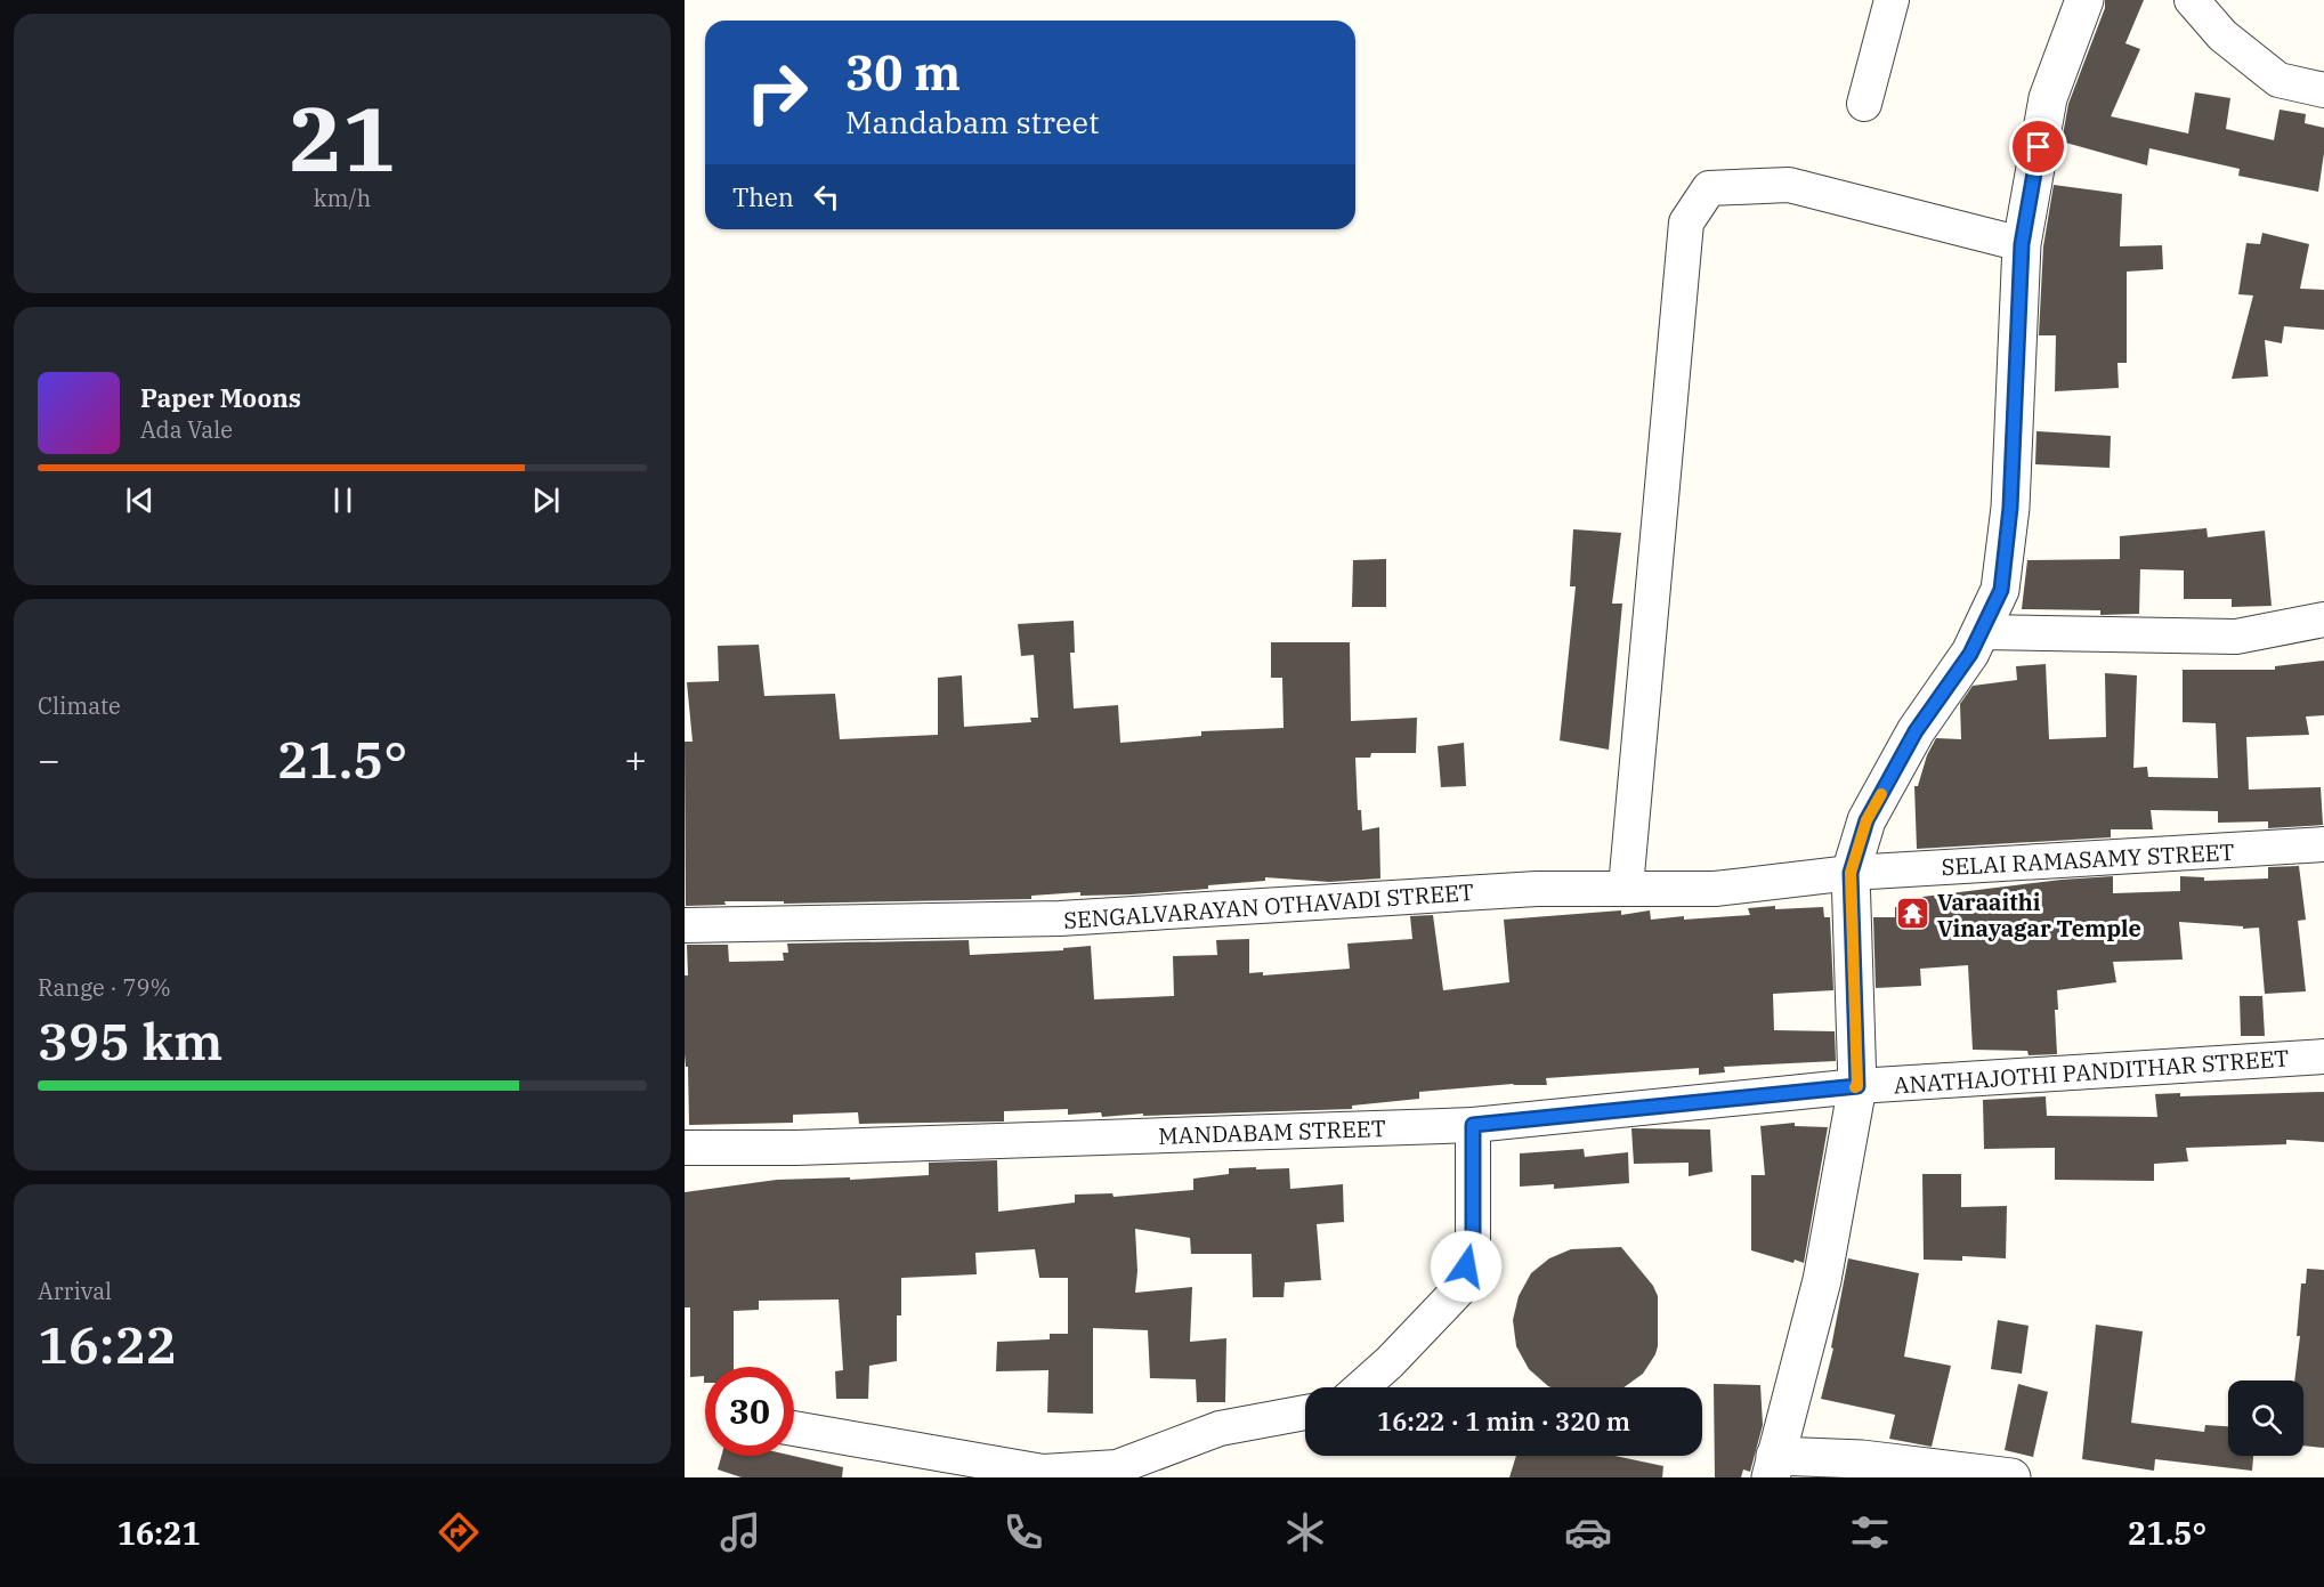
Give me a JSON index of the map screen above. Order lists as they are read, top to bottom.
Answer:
{
  "streets": {
    "street": [
      "SELAI RAMASAMY STREET",
      "SENGALVARAYAN OTHAVADI STREET",
      "ANATHAJOTHI PANDITHAR STREET",
      "MANDABAM STREET"
    ]
  },
  "crossings": [
    ["SELAI RAMASAMY STREET", "SENGALVARAYAN OTHAVADI STREET"],
    ["ANATHAJOTHI PANDITHAR STREET", "MANDABAM STREET"]
  ],
  "places": {
    "temple": ["Varaaithi Vinayagar Temple"]
  },
  "page": {
    "tile": [
      ["21", "km/h"],
      "Climate",
      ["Range · 79%", "395 km"],
      ["Arrival", "16:22"]
    ],
    "turn": ["30 m", "Mandabam street"],
    "then": "Then",
    "song": ["Paper Moons", "Ada Vale"],
    "heat": ["−", "21.5°", "+"],
    "limit": "30",
    "trip": "16:22 · 1 min · 320 m",
    "tabs": ["16:21", "21.5°"]
  }
}
